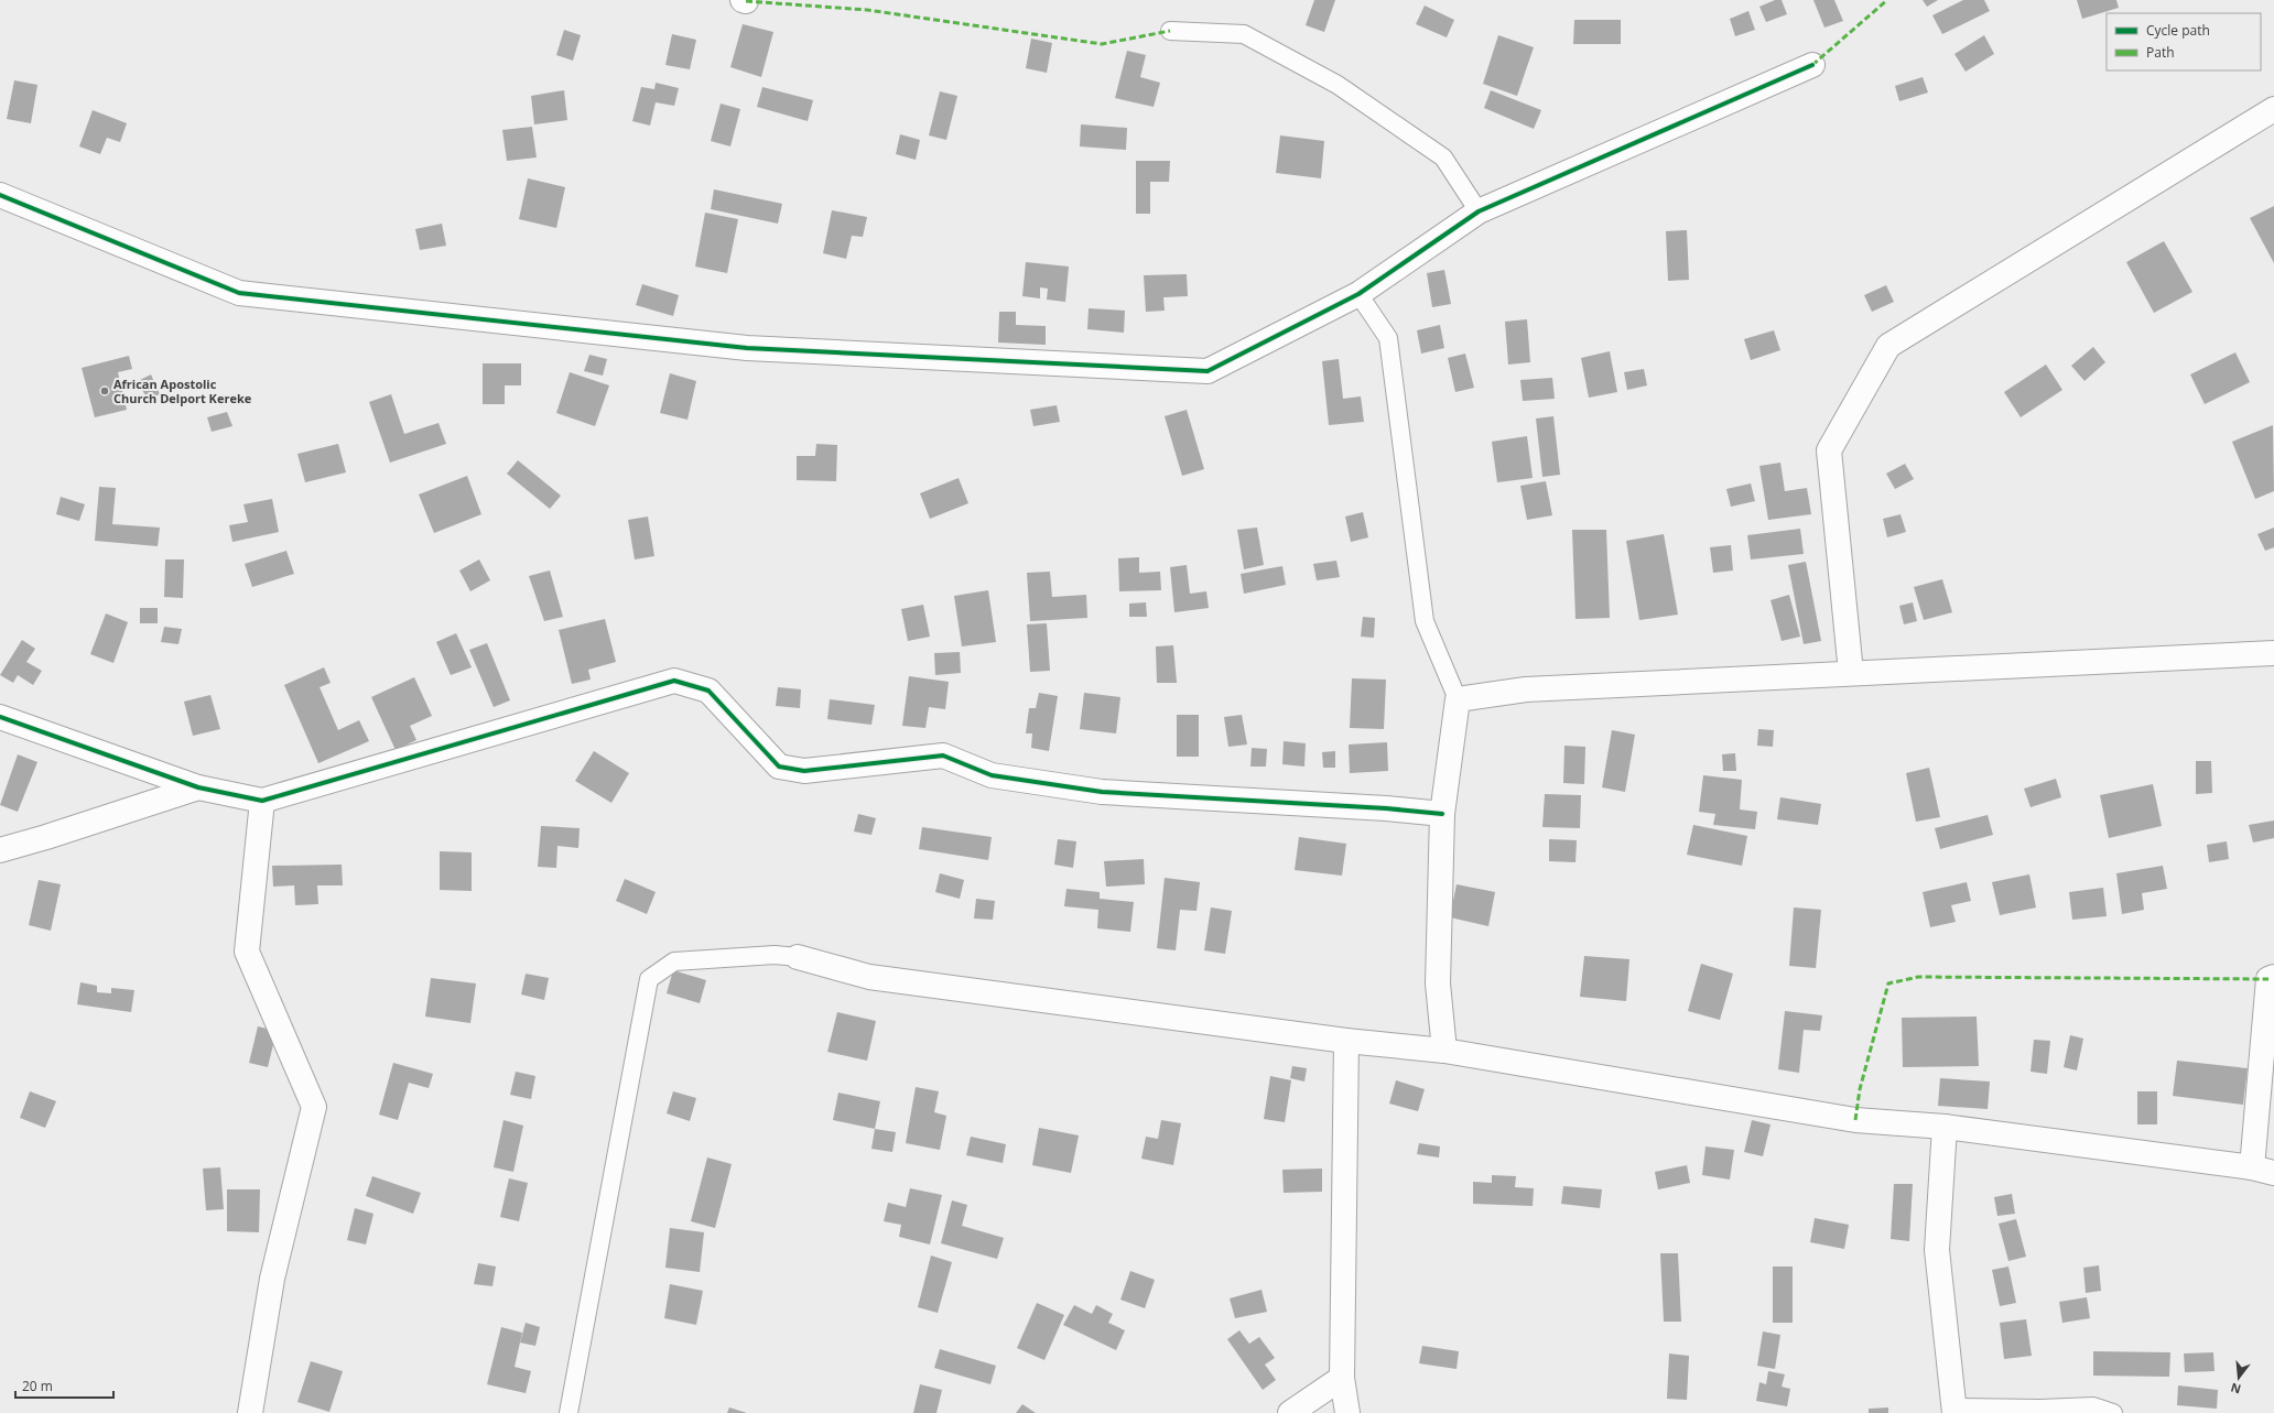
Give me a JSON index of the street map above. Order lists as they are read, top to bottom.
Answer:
{
  "places": ["African Apostolic Church Delport Kereke"],
  "legend": ["Cycle path", "Path"],
  "scale_bar": "20 m",
  "north": "bottom"
}
